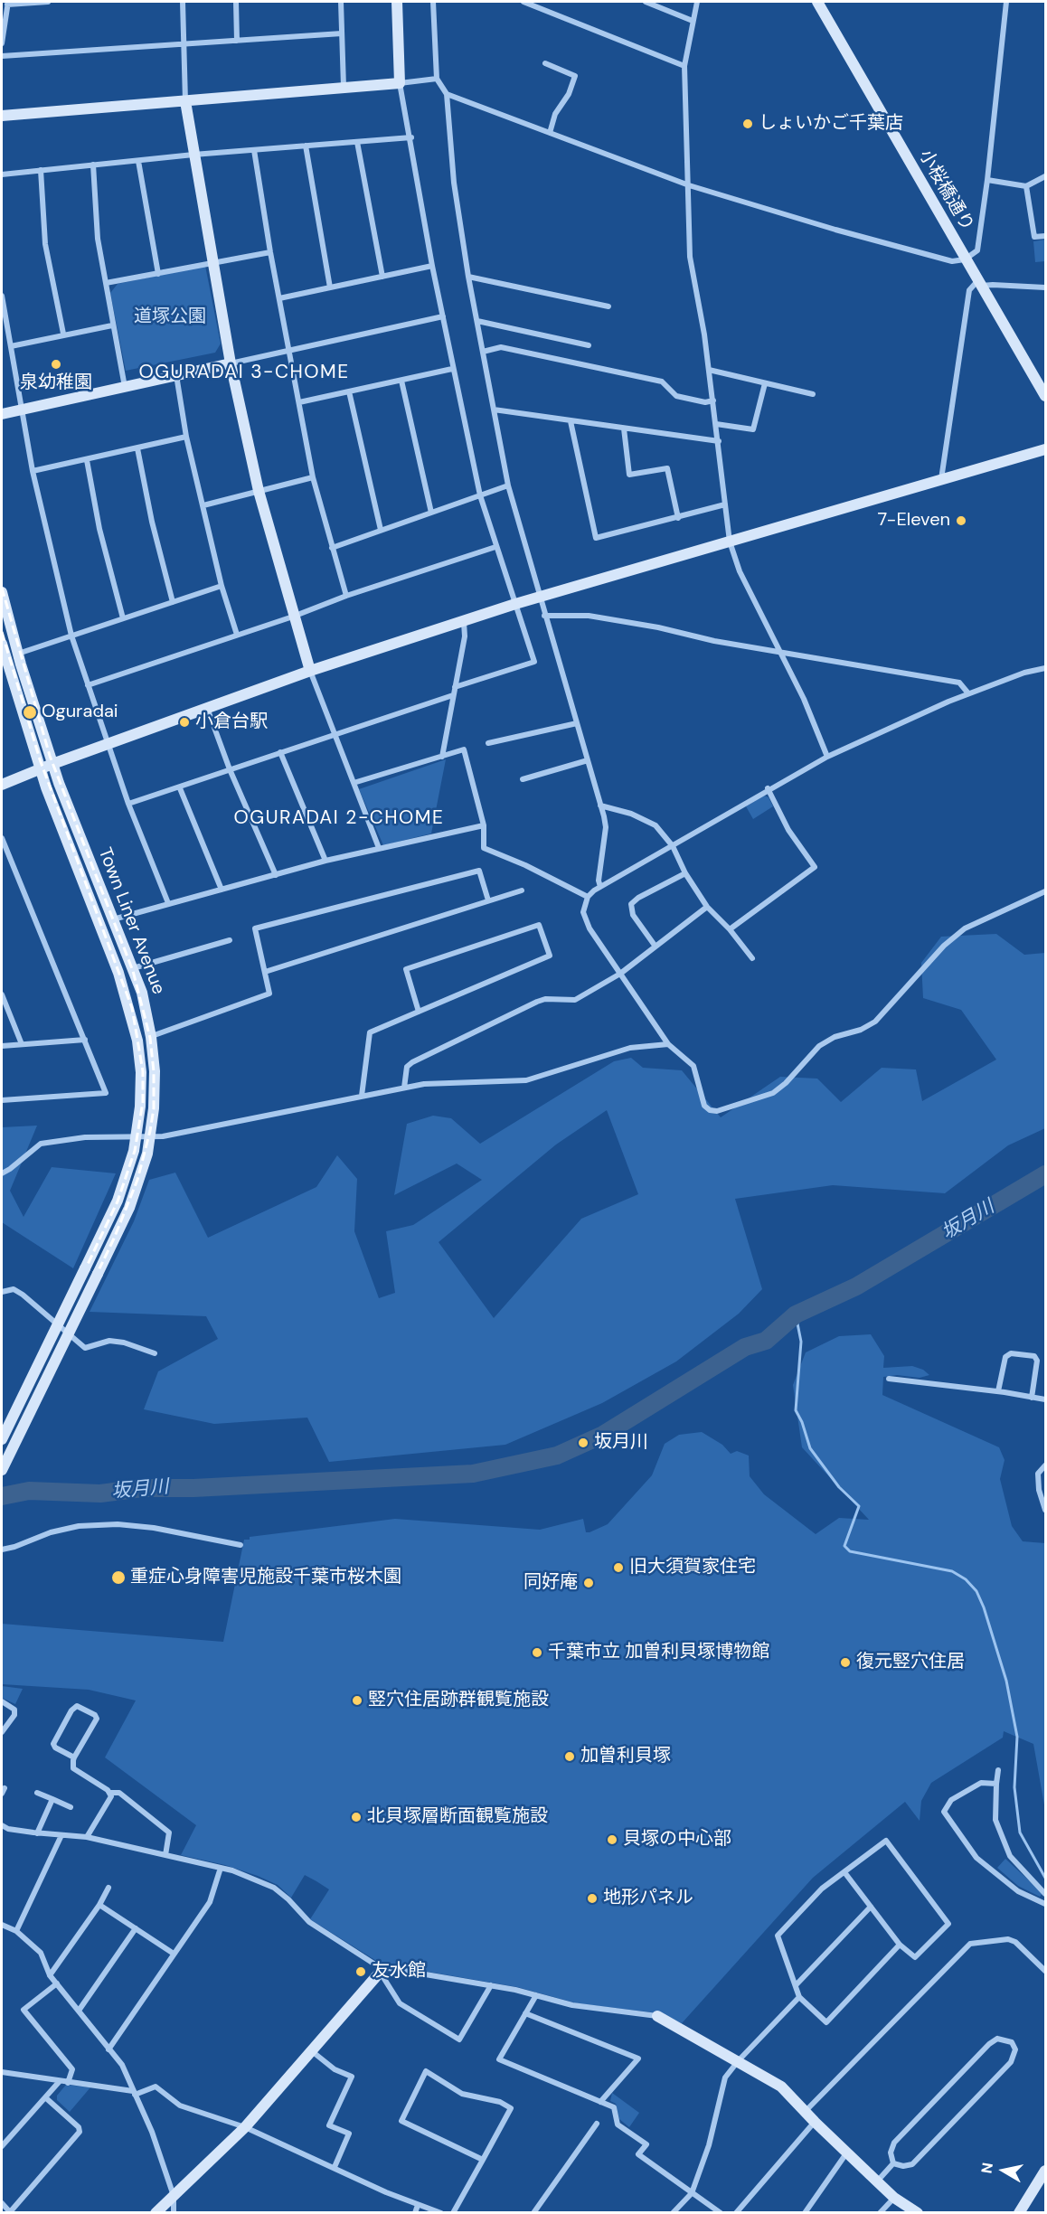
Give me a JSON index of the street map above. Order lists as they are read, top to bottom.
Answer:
{
  "streets": {
    "street": ["小桜橋通り", "Town Liner Avenue"]
  },
  "districts": ["OGURADAI 3-CHOME", "OGURADAI 2-CHOME"],
  "water": ["坂月川"],
  "parks": ["道塚公園"],
  "places": [
    "しょいかご千葉店",
    "泉幼稚園",
    "7-Eleven",
    "Oguradai",
    "小倉台駅",
    "坂月川",
    "旧大須賀家住宅",
    "重症心身障害児施設千葉市桜木園",
    "同好庵",
    "千葉市立 加曽利貝塚博物館",
    "復元竪穴住居",
    "竪穴住居跡群観覧施設",
    "加曽利貝塚",
    "北貝塚層断面観覧施設",
    "貝塚の中心部",
    "地形パネル",
    "友水館"
  ],
  "north": "left"
}
